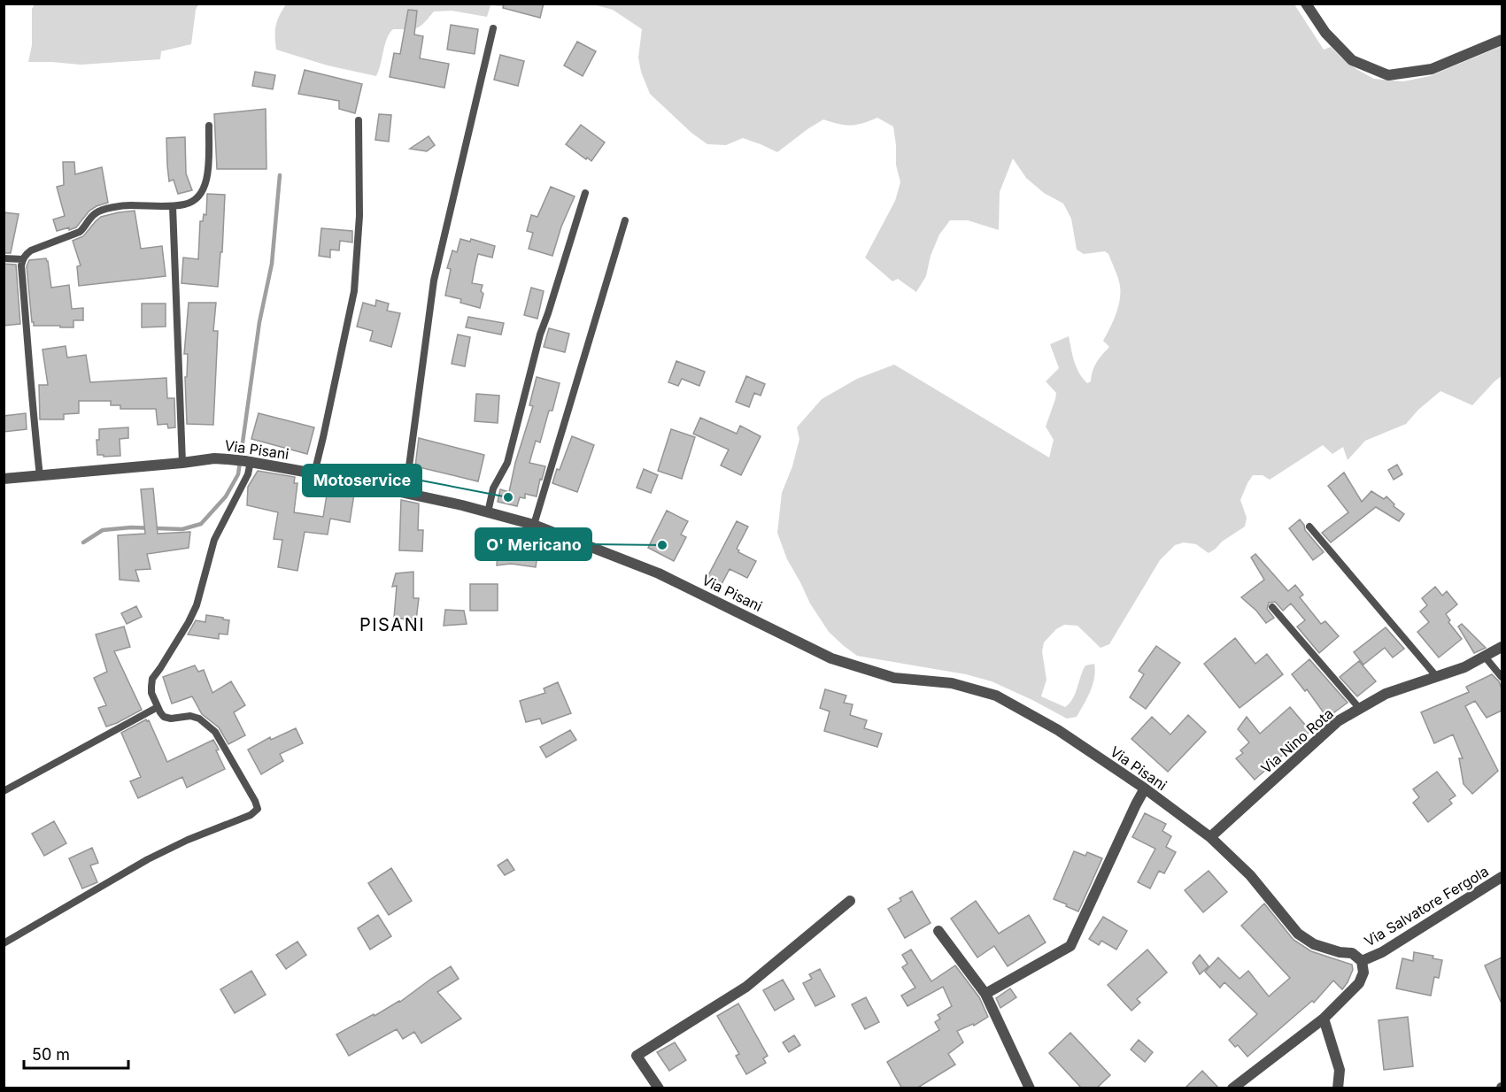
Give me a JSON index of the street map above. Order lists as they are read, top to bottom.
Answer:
{
  "streets": {
    "street": ["Via Pisani", "Via Nino Rota", "Via Salvatore Fergola"]
  },
  "crossings": [
    ["Via Pisani", "Via Nino Rota"],
    ["Via Pisani", "Via Salvatore Fergola"]
  ],
  "districts": ["PISANI"],
  "places": ["Motoservice", "O' Mericano"],
  "scale_bar": "50 m"
}
